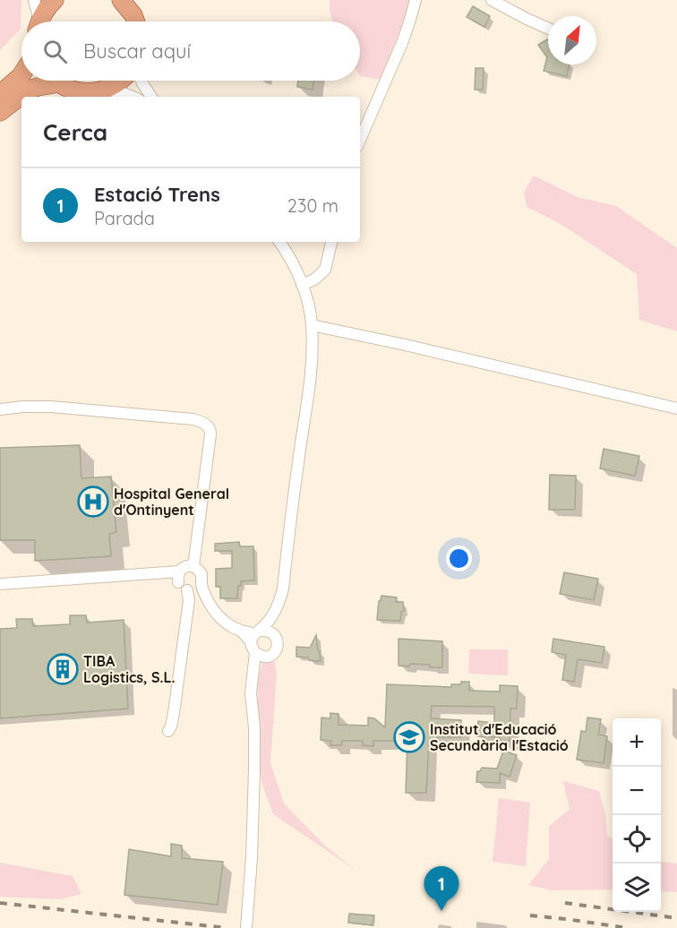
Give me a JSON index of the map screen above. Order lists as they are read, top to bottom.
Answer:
{
  "places": {
    "hospital": ["Hospital General d'Ontinyent"],
    "building": ["TIBA Logistics, S.L."],
    "school or university": ["Institut d'Educació Secundària l'Estació"]
  },
  "north": "top right",
  "page": {
    "search": "Buscar aquí",
    "heading": "Cerca",
    "list": [
      {
        "mark": "1",
        "name": "Estació Trens",
        "note": "Parada",
        "value": "230 m"
      }
    ],
    "map_buttons": ["+", "−"],
    "pins": "1"
  }
}
